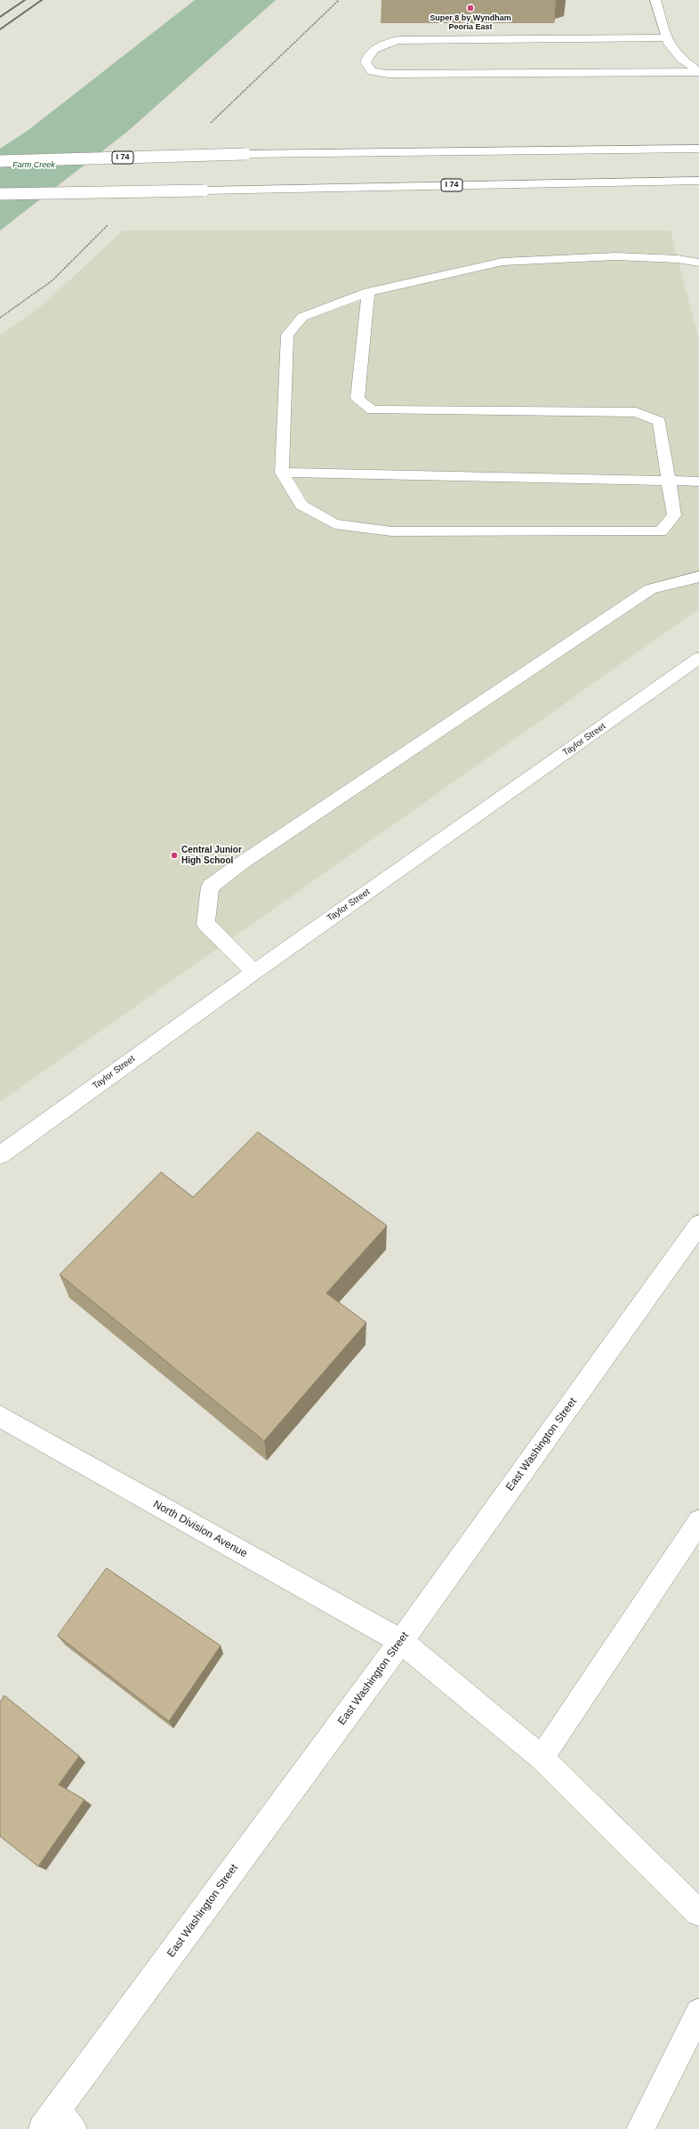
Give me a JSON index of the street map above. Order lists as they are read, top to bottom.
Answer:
{
  "streets": {
    "main road": [
      "I 74",
      "Taylor Street",
      "East Washington Street",
      "North Division Avenue"
    ]
  },
  "crossings": [
    ["East Washington Street", "North Division Avenue"]
  ],
  "water": ["Farm Creek"],
  "places": ["Super 8 by Wyndham Peoria East", "Central Junior High School"]
}
